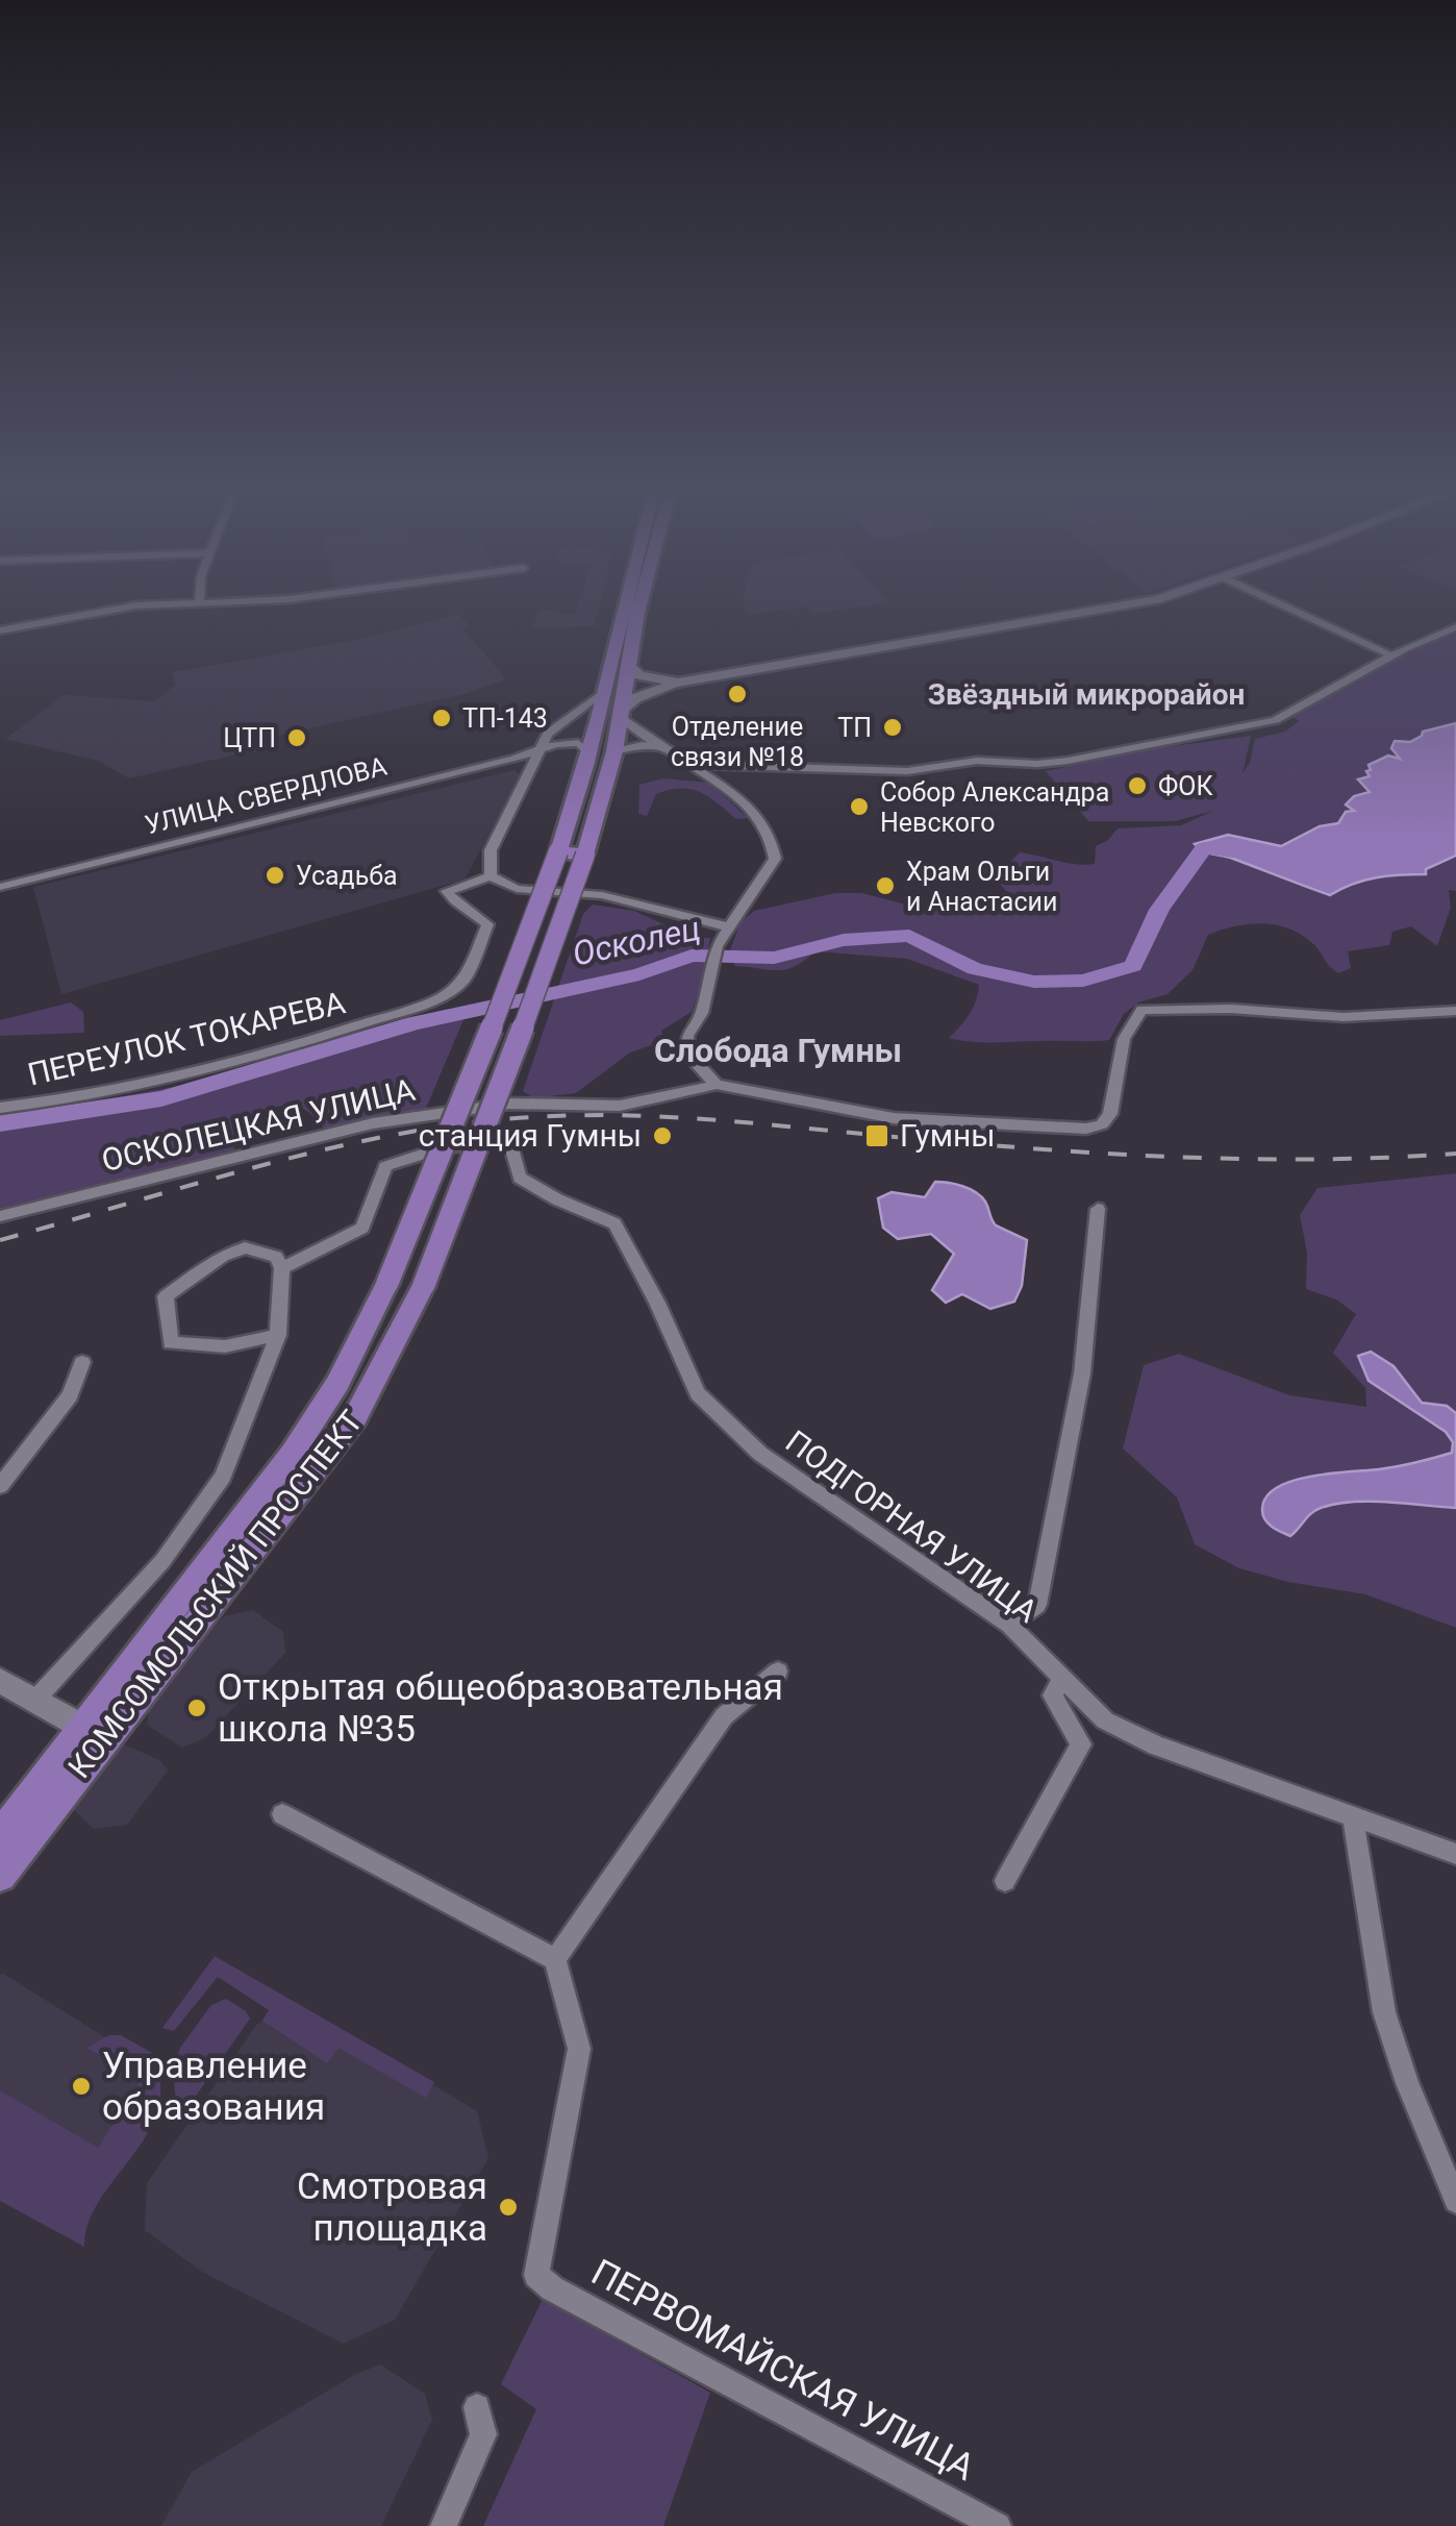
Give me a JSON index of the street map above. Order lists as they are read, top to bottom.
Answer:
{
  "streets": {
    "main road": ["КОМСОМОЛЬСКИЙ ПРОСПЕКТ"],
    "street": [
      "УЛИЦА СВЕРДЛОВА",
      "ПЕРЕУЛОК ТОКАРЕВА",
      "ОСКОЛЕЦКАЯ УЛИЦА",
      "ПОДГОРНАЯ УЛИЦА",
      "ПЕРВОМАЙСКАЯ УЛИЦА"
    ]
  },
  "crossings": [
    ["УЛИЦА СВЕРДЛОВА", "КОМСОМОЛЬСКИЙ ПРОСПЕКТ"]
  ],
  "districts": ["Звёздный микрорайон", "Слобода Гумны"],
  "water": ["Осколец"],
  "places": {
    "other": [
      "Отделение связи №18",
      "ТП-143",
      "ТП",
      "ЦТП",
      "ФОК",
      "Собор Александра Невского",
      "Усадьба",
      "Храм Ольги и Анастасии",
      "станция Гумны",
      "Открытая общеобразовательная школа №35",
      "Управление образования",
      "Смотровая площадка"
    ],
    "transit": ["Гумны"]
  }
}
